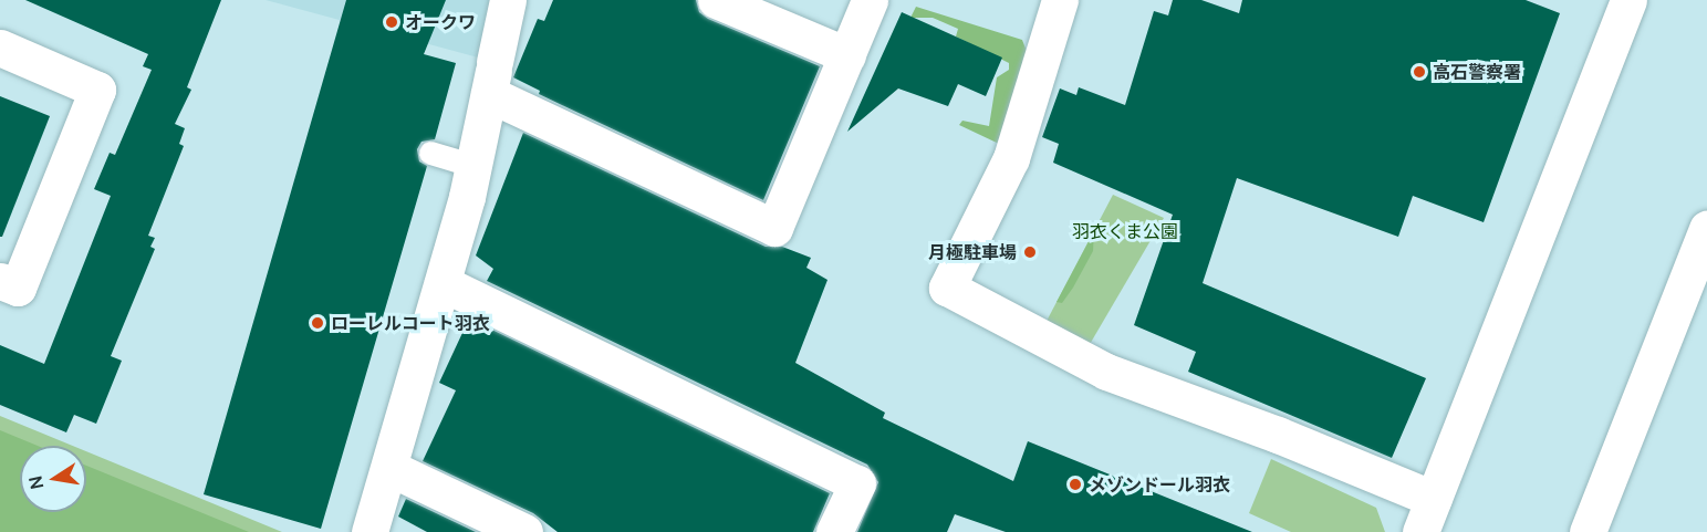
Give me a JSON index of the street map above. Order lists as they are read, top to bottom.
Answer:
{
  "parks": ["羽衣くま公園"],
  "places": [
    "オークワ",
    "高石警察署",
    "月極駐車場",
    "ローレルコート羽衣",
    "メゾンドール羽衣"
  ],
  "north": "left"
}
